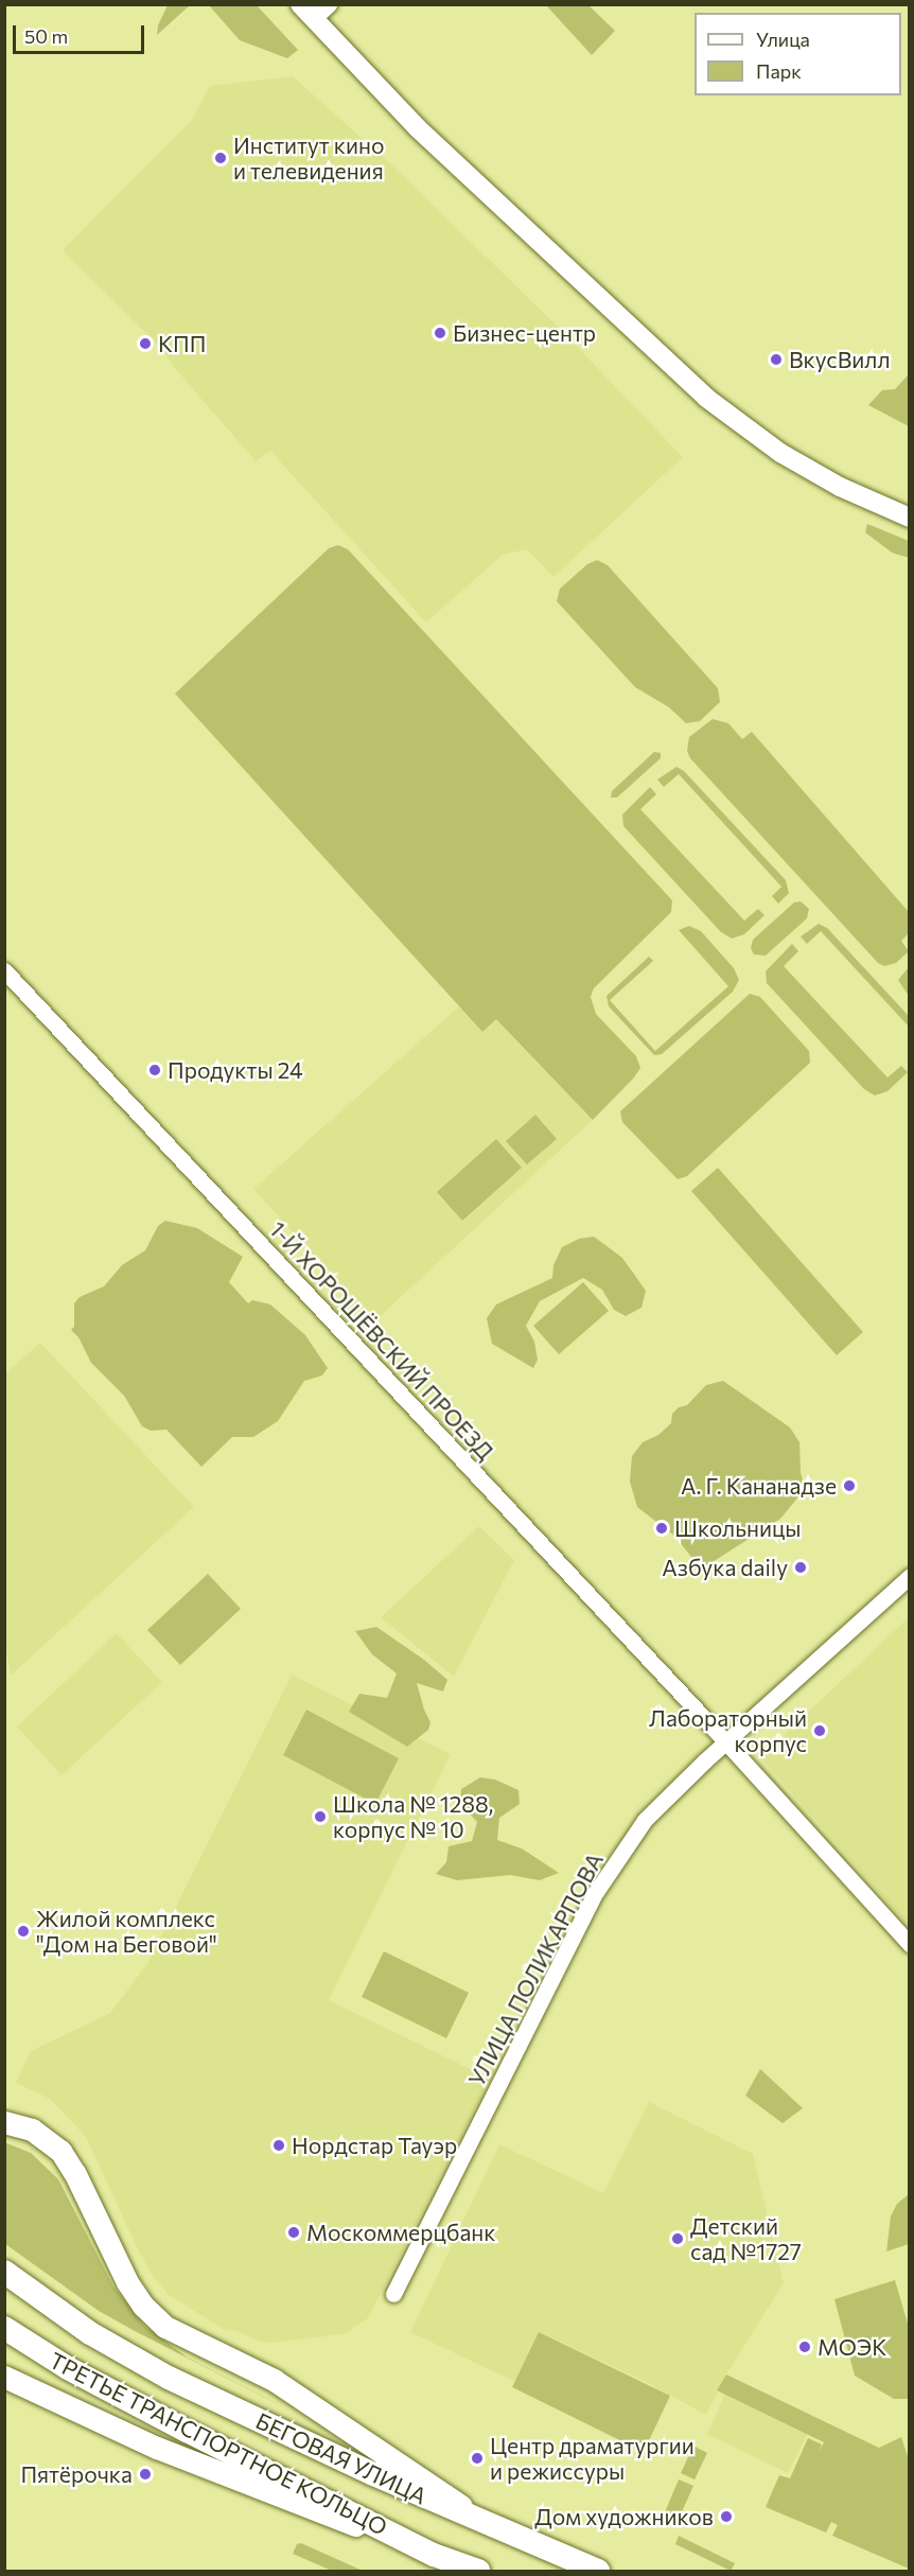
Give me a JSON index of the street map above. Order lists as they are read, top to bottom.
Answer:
{
  "streets": {
    "main road": ["ТРЕТЬЕ ТРАНСПОРТНОЕ КОЛЬЦО", "БЕГОВАЯ УЛИЦА"],
    "street": ["1-Й ХОРОШЁВСКИЙ ПРОЕЗД", "УЛИЦА ПОЛИКАРПОВА"]
  },
  "crossings": [
    ["1-Й ХОРОШЁВСКИЙ ПРОЕЗД", "УЛИЦА ПОЛИКАРПОВА"],
    ["ТРЕТЬЕ ТРАНСПОРТНОЕ КОЛЬЦО", "БЕГОВАЯ УЛИЦА"]
  ],
  "places": [
    "Институт кино и телевидения",
    "Бизнес-центр",
    "КПП",
    "ВкусВилл",
    "Продукты 24",
    "А. Г. Кананадзе",
    "Школьницы",
    "Азбука daily",
    "Лабораторный корпус",
    "Школа № 1288, корпус № 10",
    "Жилой комплекс \"Дом на Беговой\"",
    "Нордстар Тауэр",
    "Москоммерцбанк",
    "Детский сад №1727",
    "МОЭК",
    "Центр драматургии и режиссуры",
    "Пятёрочка",
    "Дом художников"
  ],
  "legend": ["Улица", "Парк"],
  "scale_bar": "50 m"
}
